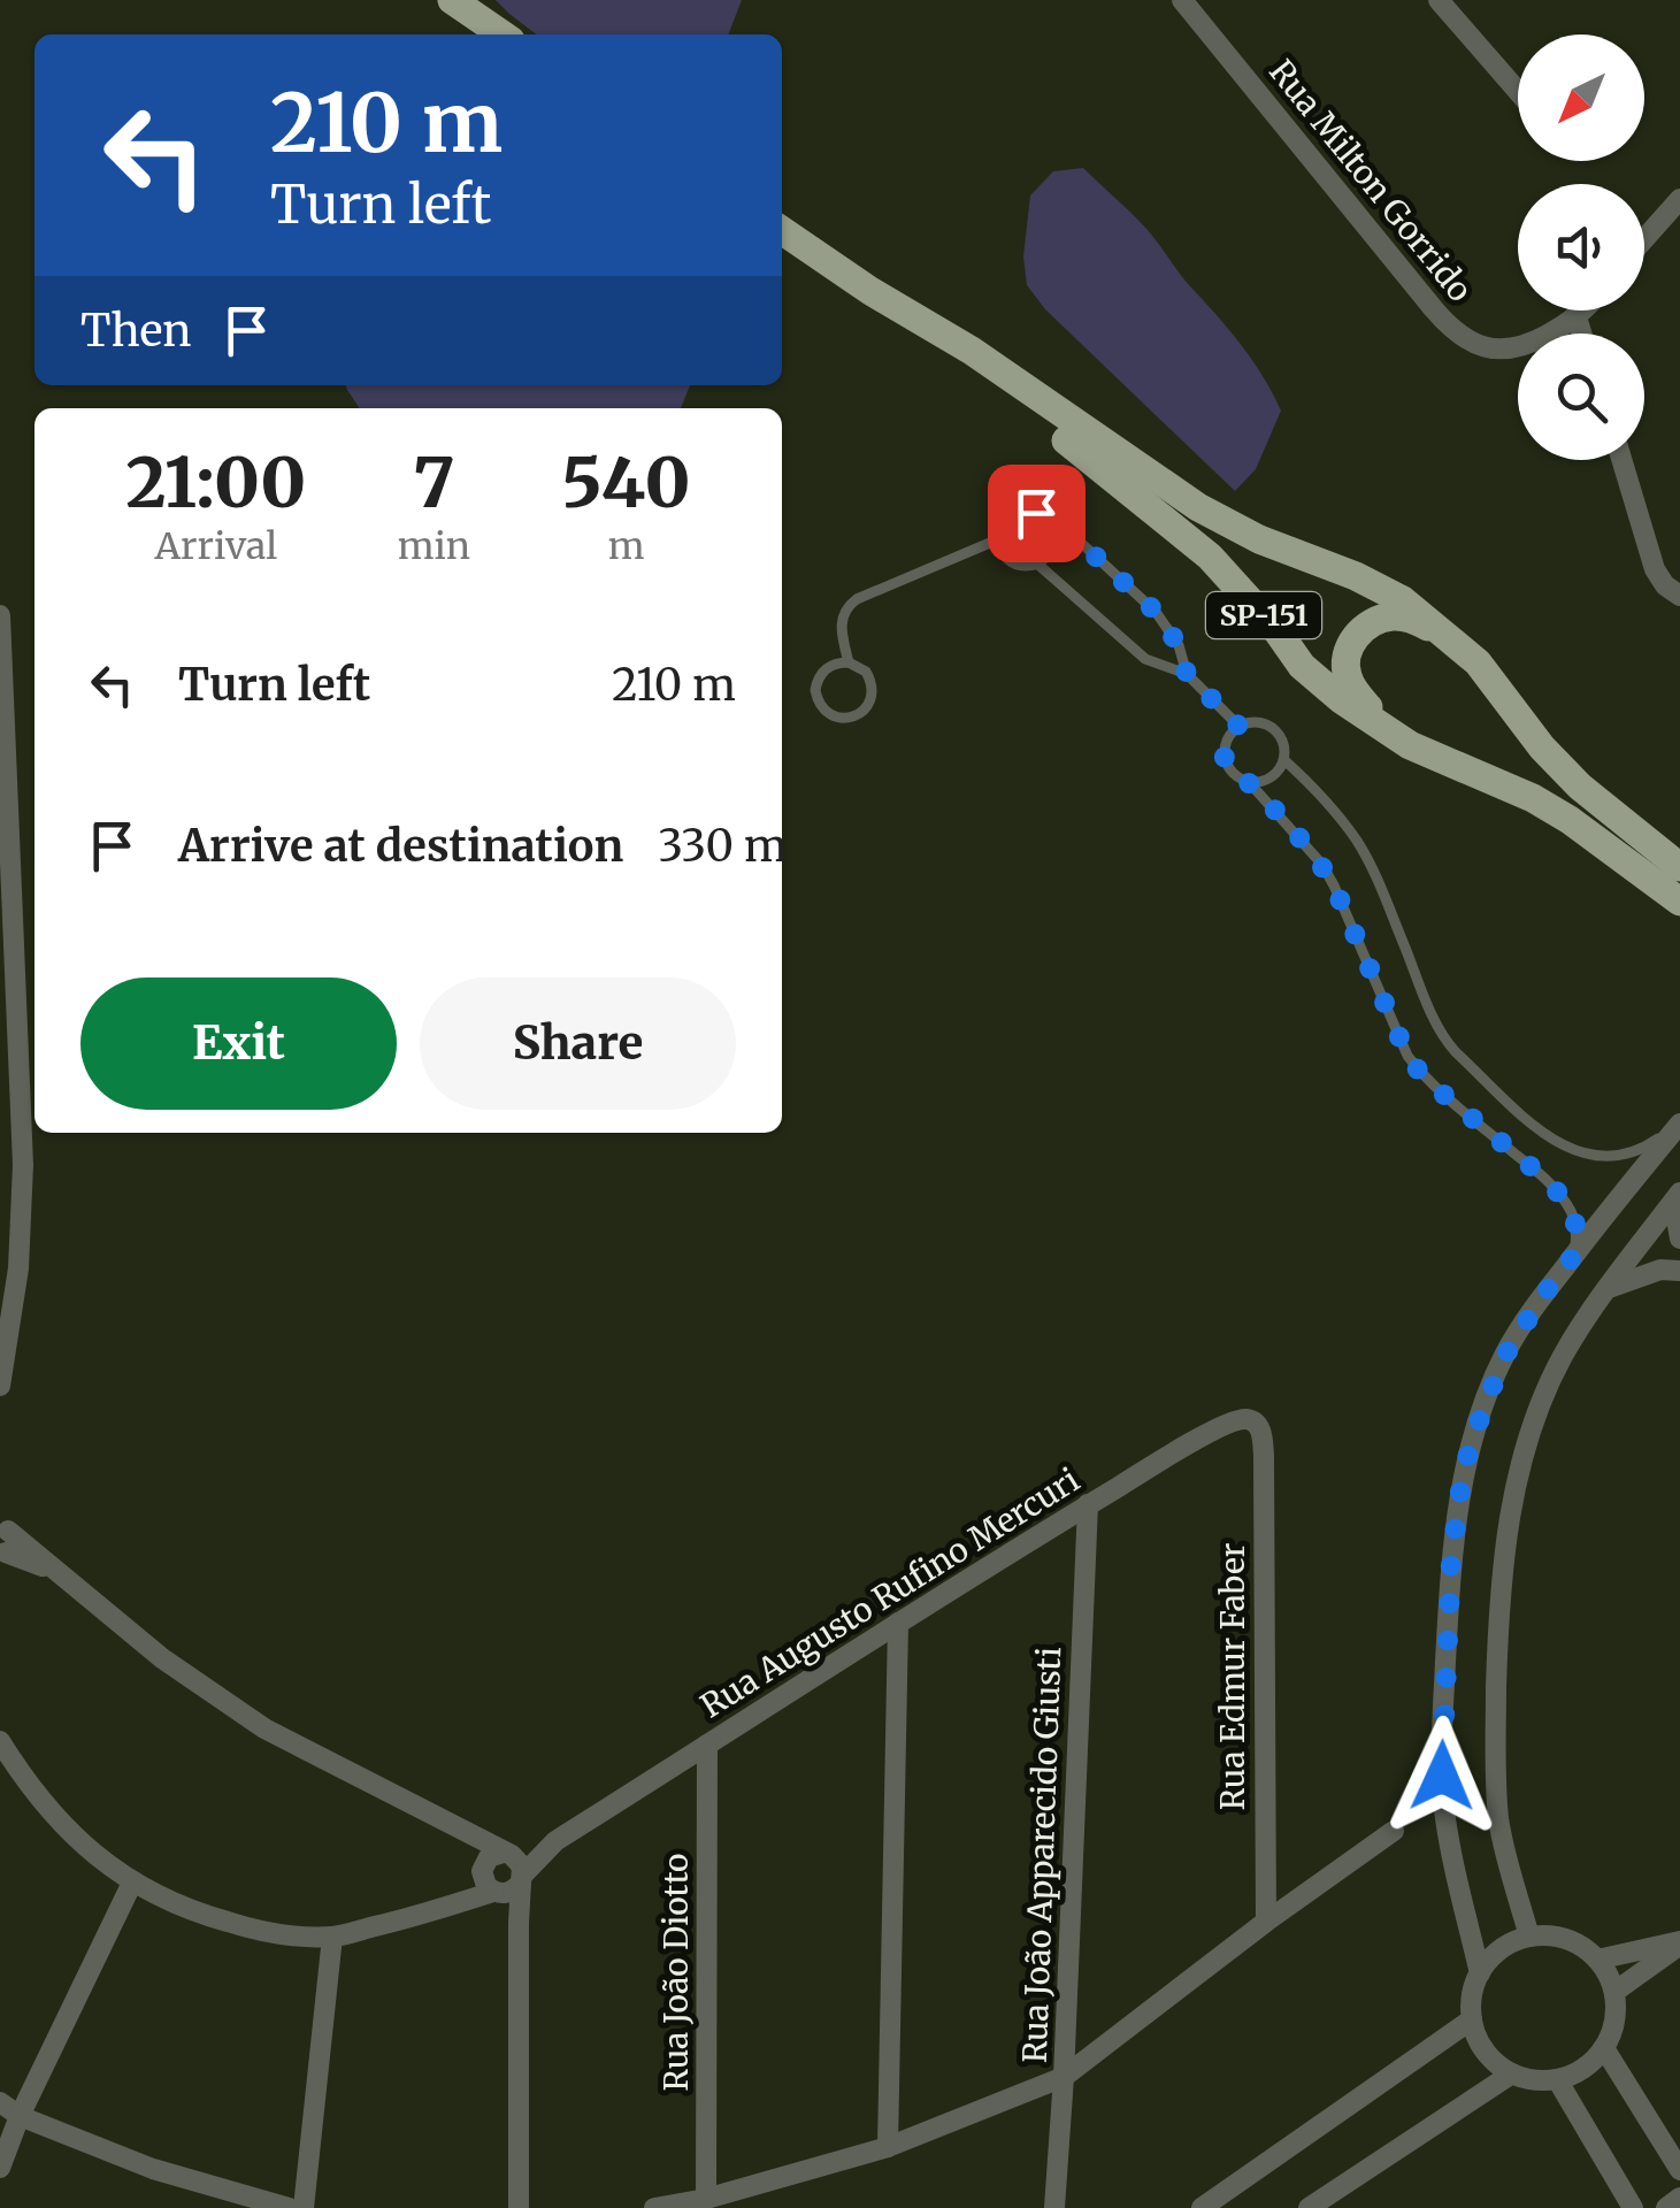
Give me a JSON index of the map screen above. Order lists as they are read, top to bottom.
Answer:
{
  "streets": {
    "main road": ["SP-151"],
    "street": [
      "Rua Milton Gorrido",
      "Rua Augusto Rufino Mercuri",
      "Rua Edmur Faber",
      "Rua João Apparecido Giusti",
      "Rua João Diotto"
    ]
  },
  "crossings": [
    ["Rua Augusto Rufino Mercuri", "Rua Edmur Faber"],
    ["Rua Augusto Rufino Mercuri", "Rua João Apparecido Giusti"],
    ["Rua Augusto Rufino Mercuri", "Rua João Diotto"]
  ],
  "north": "bottom left",
  "page": {
    "turn": ["210 m", "Turn left"],
    "then": "Then",
    "eta": [
      "21:00",
      "Arrival",
      "7",
      "min",
      "540",
      "m"
    ],
    "list": [
      {
        "name": "Turn left",
        "value": "210 m"
      },
      {
        "name": "Arrive at destination",
        "value": "330 m"
      }
    ],
    "buttons": ["Exit", "Share"]
  }
}
